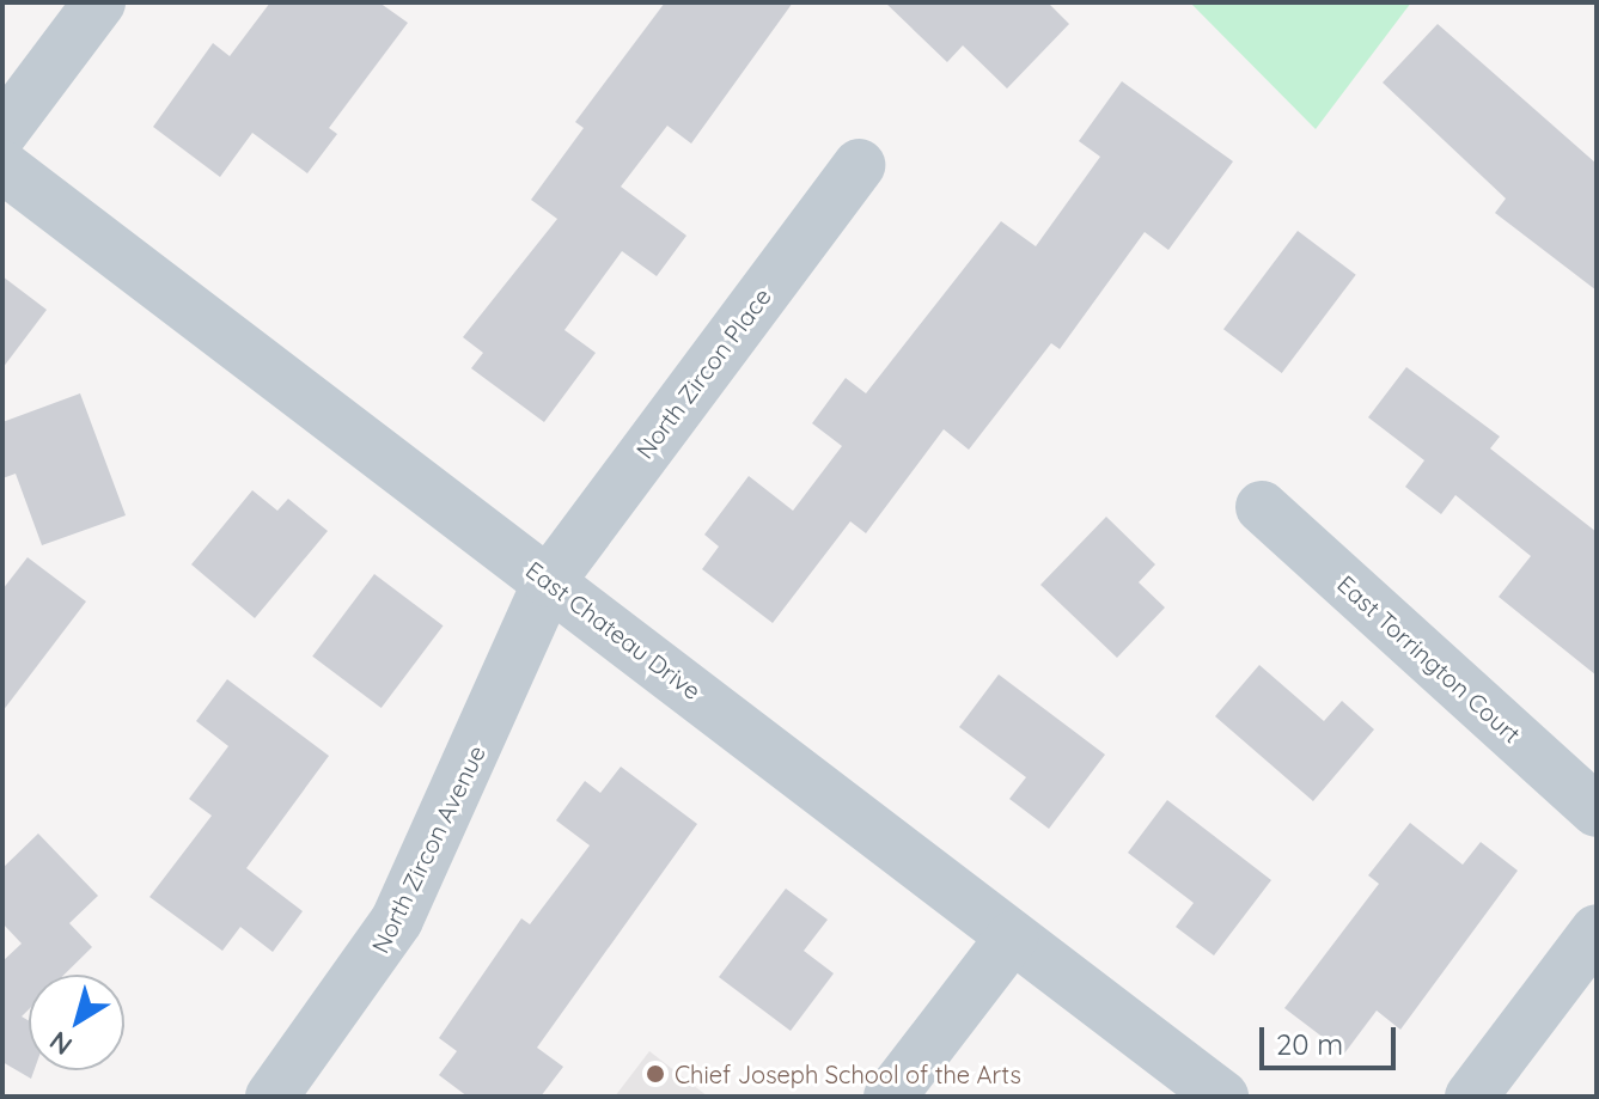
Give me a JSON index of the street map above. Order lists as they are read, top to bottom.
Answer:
{
  "streets": {
    "street": [
      "North Zircon Place",
      "East Chateau Drive",
      "East Torrington Court",
      "North Zircon Avenue"
    ]
  },
  "crossings": [
    ["North Zircon Place", "East Chateau Drive"],
    ["North Zircon Place", "North Zircon Avenue"],
    ["East Chateau Drive", "North Zircon Avenue"]
  ],
  "places": ["Chief Joseph School of the Arts"],
  "scale_bar": "20 m",
  "north": "bottom left"
}
